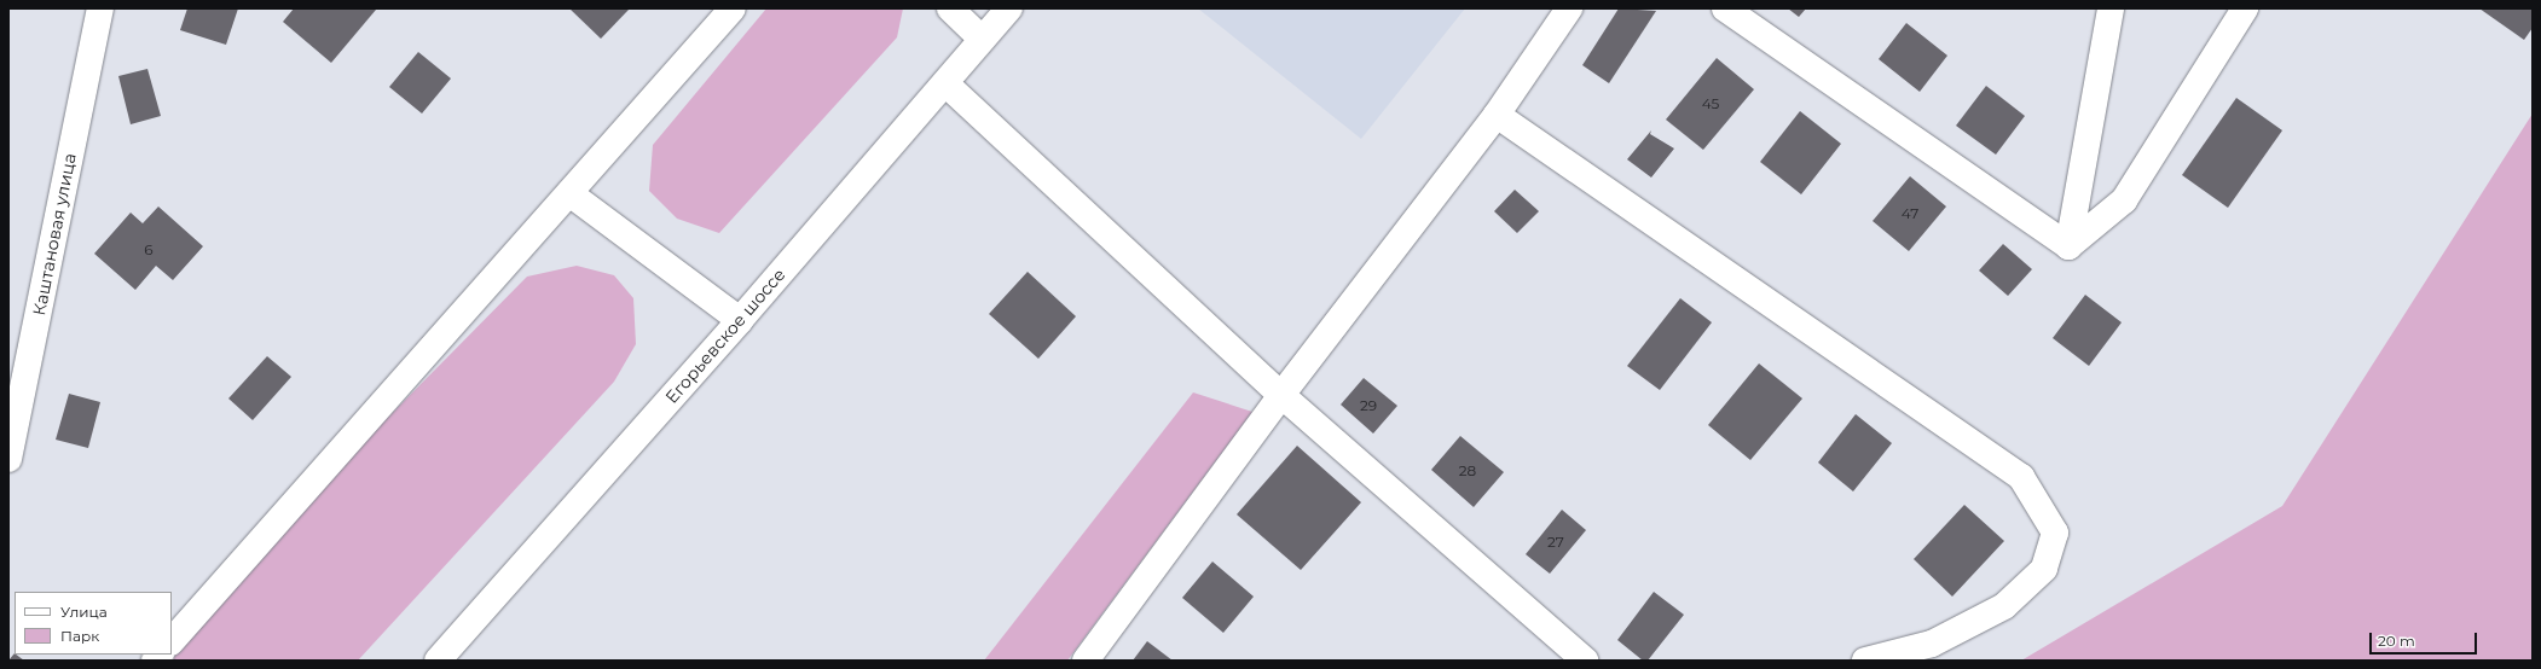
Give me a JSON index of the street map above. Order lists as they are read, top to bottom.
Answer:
{
  "streets": {
    "street": ["Каштановая улица", "Егорьевское шоссе"]
  },
  "house_numbers": [
    "45",
    "47",
    "6",
    "29",
    "28",
    "27"
  ],
  "legend": ["Улица", "Парк"],
  "scale_bar": "20 m"
}
